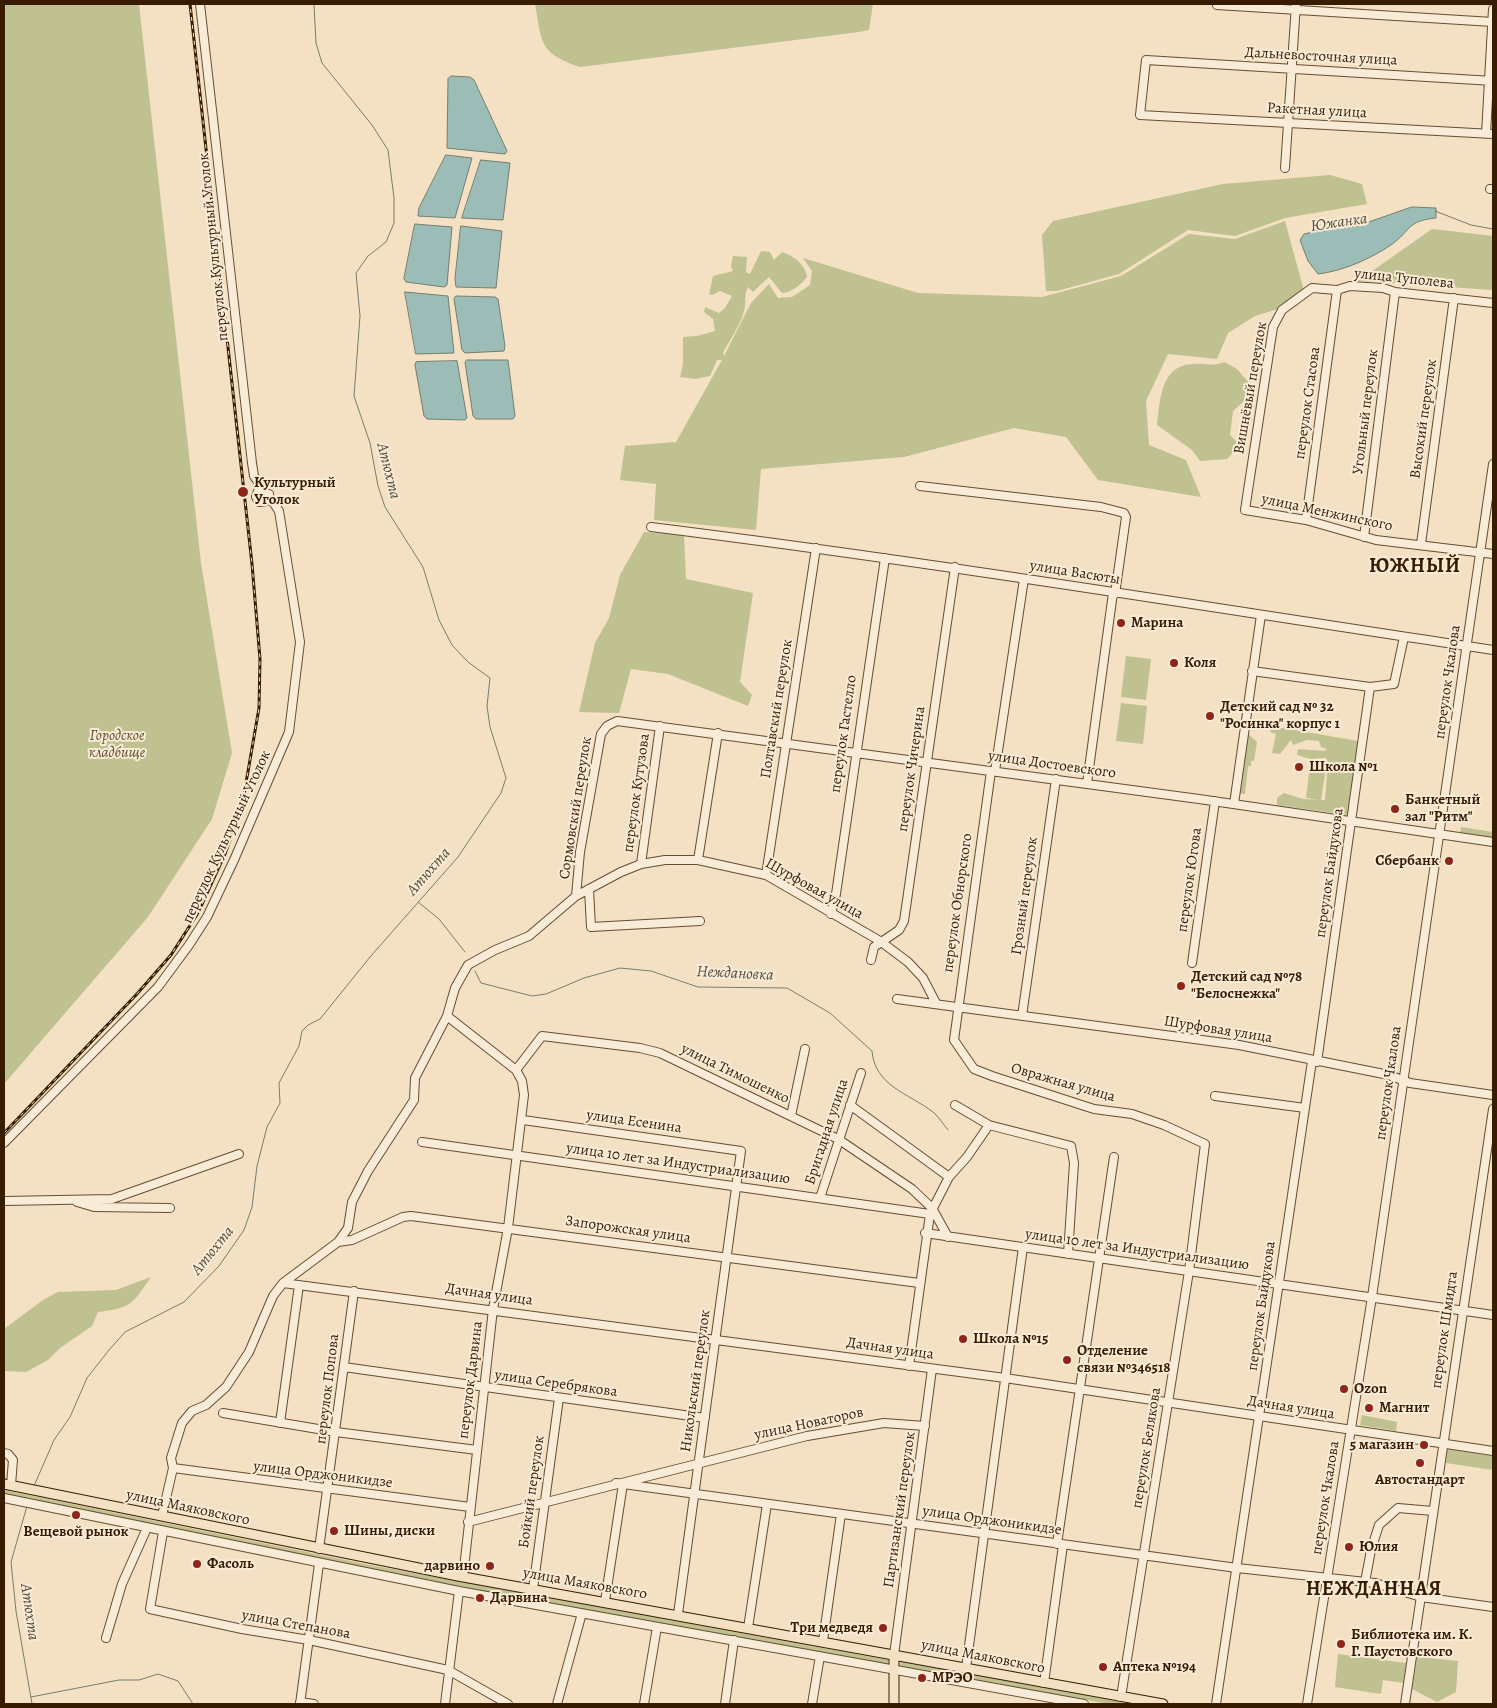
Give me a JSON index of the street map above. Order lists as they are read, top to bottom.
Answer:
{
  "streets": {
    "main road": ["улица Маяковского"],
    "street": [
      "Дальневосточная улица",
      "Ракетная улица",
      "переулок Культурный Уголок",
      "улица Туполева",
      "Вишнёвый переулок",
      "переулок Стасова",
      "Угольный переулок",
      "Высокий переулок",
      "улица Менжинского",
      "улица Васюты",
      "переулок Чкалова",
      "Полтавский переулок",
      "переулок Гастелло",
      "улица Достоевского",
      "переулок Чичерина",
      "переулок Кутузова",
      "Сормовский переулок",
      "переулок Байдукова",
      "переулок Югова",
      "Шурфовая улица",
      "Грозный переулок",
      "переулок Обнорского",
      "улица Тимошенко",
      "Овражная улица",
      "улица Есенина",
      "Бригадная улица",
      "улица 10 лет за Индустриализацию",
      "Запорожская улица",
      "Дачная улица",
      "переулок Шмидта",
      "переулок Дарвина",
      "Никольский переулок",
      "улица Серебрякова",
      "переулок Попова",
      "улица Новаторов",
      "переулок Белякова",
      "улица Орджоникидзе",
      "Бойкий переулок",
      "Партизанский переулок",
      "улица Степанова"
    ]
  },
  "crossings": [
    ["Дальневосточная улица", "Ракетная улица"],
    ["улица Туполева", "Вишнёвый переулок"],
    ["улица Туполева", "переулок Стасова"],
    ["улица Туполева", "Угольный переулок"],
    ["улица Туполева", "Высокий переулок"],
    ["Вишнёвый переулок", "улица Менжинского"],
    ["переулок Стасова", "улица Менжинского"],
    ["Угольный переулок", "улица Менжинского"],
    ["Высокий переулок", "улица Менжинского"],
    ["улица Менжинского", "переулок Чкалова"],
    ["улица Васюты", "переулок Чкалова"],
    ["улица Васюты", "Полтавский переулок"],
    ["улица Васюты", "переулок Гастелло"],
    ["улица Васюты", "переулок Чичерина"],
    ["улица Васюты", "переулок Обнорского"],
    ["переулок Чкалова", "улица Достоевского"],
    ["переулок Чкалова", "Шурфовая улица"],
    ["переулок Чкалова", "улица 10 лет за Индустриализацию"],
    ["переулок Чкалова", "Дачная улица"],
    ["переулок Чкалова", "улица Орджоникидзе"],
    ["Полтавский переулок", "улица Достоевского"],
    ["Полтавский переулок", "Шурфовая улица"],
    ["переулок Гастелло", "улица Достоевского"],
    ["переулок Гастелло", "Шурфовая улица"],
    ["улица Достоевского", "переулок Чичерина"],
    ["улица Достоевского", "переулок Кутузова"],
    ["улица Достоевского", "Сормовский переулок"],
    ["улица Достоевского", "переулок Байдукова"],
    ["улица Достоевского", "переулок Югова"],
    ["улица Достоевского", "Грозный переулок"],
    ["улица Достоевского", "переулок Обнорского"],
    ["переулок Чичерина", "Шурфовая улица"],
    ["переулок Кутузова", "Шурфовая улица"],
    ["Сормовский переулок", "Шурфовая улица"],
    ["переулок Байдукова", "Шурфовая улица"],
    ["переулок Байдукова", "улица 10 лет за Индустриализацию"],
    ["переулок Байдукова", "Дачная улица"],
    ["переулок Байдукова", "улица Орджоникидзе"],
    ["Шурфовая улица", "Грозный переулок"],
    ["Шурфовая улица", "переулок Обнорского"],
    ["переулок Обнорского", "Овражная улица"],
    ["улица Тимошенко", "Бригадная улица"],
    ["улица Тимошенко", "улица 10 лет за Индустриализацию"],
    ["улица Тимошенко", "переулок Дарвина"],
    ["Овражная улица", "переулок Белякова"],
    ["улица Есенина", "переулок Дарвина"],
    ["улица Есенина", "Никольский переулок"],
    ["Бригадная улица", "улица 10 лет за Индустриализацию"],
    ["улица 10 лет за Индустриализацию", "переулок Шмидта"],
    ["улица 10 лет за Индустриализацию", "переулок Дарвина"],
    ["улица 10 лет за Индустриализацию", "Никольский переулок"],
    ["улица 10 лет за Индустриализацию", "переулок Белякова"],
    ["Запорожская улица", "переулок Дарвина"],
    ["Запорожская улица", "Никольский переулок"],
    ["Дачная улица", "переулок Шмидта"],
    ["Дачная улица", "переулок Дарвина"],
    ["Дачная улица", "Никольский переулок"],
    ["Дачная улица", "переулок Попова"],
    ["Дачная улица", "переулок Белякова"],
    ["Дачная улица", "Партизанский переулок"],
    ["переулок Шмидта", "улица Орджоникидзе"],
    ["переулок Дарвина", "улица Серебрякова"],
    ["переулок Дарвина", "улица Орджоникидзе"],
    ["переулок Дарвина", "улица Маяковского"],
    ["Никольский переулок", "улица Серебрякова"],
    ["Никольский переулок", "улица Новаторов"],
    ["Никольский переулок", "улица Орджоникидзе"],
    ["Никольский переулок", "улица Маяковского"],
    ["улица Серебрякова", "переулок Попова"],
    ["улица Серебрякова", "Бойкий переулок"],
    ["переулок Попова", "улица Орджоникидзе"],
    ["переулок Попова", "улица Маяковского"],
    ["улица Новаторов", "улица Орджоникидзе"],
    ["улица Новаторов", "Партизанский переулок"],
    ["переулок Белякова", "улица Орджоникидзе"],
    ["переулок Белякова", "улица Маяковского"],
    ["улица Орджоникидзе", "Бойкий переулок"],
    ["улица Орджоникидзе", "Партизанский переулок"],
    ["Бойкий переулок", "улица Маяковского"],
    ["улица Маяковского", "Партизанский переулок"],
    ["улица Маяковского", "улица Степанова"]
  ],
  "districts": ["ЮЖНЫЙ", "НЕЖДАННАЯ"],
  "water": ["Южанка", "Атюхта", "Неждановка"],
  "parks": ["Городское кладбище"],
  "places": [
    "Культурный Уголок",
    "Марина",
    "Коля",
    "Детский сад № 32 \"Росинка\" корпус 1",
    "Школа №1",
    "Банкетный зал \"Ритм\"",
    "Сбербанк",
    "Детский сад №78 \"Белоснежка\"",
    "Школа №15",
    "Отделение связи №346518",
    "Ozon",
    "Магнит",
    "5 магазин",
    "Автостандарт",
    "Вещевой рынок",
    "Шины, диски",
    "Юлия",
    "Фасоль",
    "дарвино",
    "Дарвина",
    "Три медведя",
    "Библиотека им. К. Г. Паустовского",
    "Аптека №194",
    "МРЭО"
  ]
}
